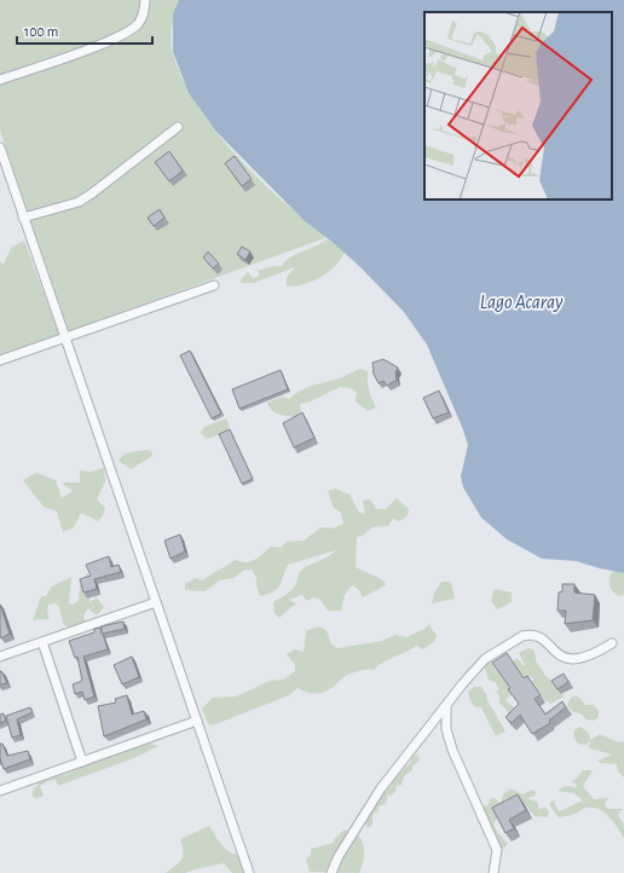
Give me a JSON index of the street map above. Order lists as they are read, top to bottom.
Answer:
{
  "water": ["Lago Acaray"],
  "scale_bar": "100 m"
}
